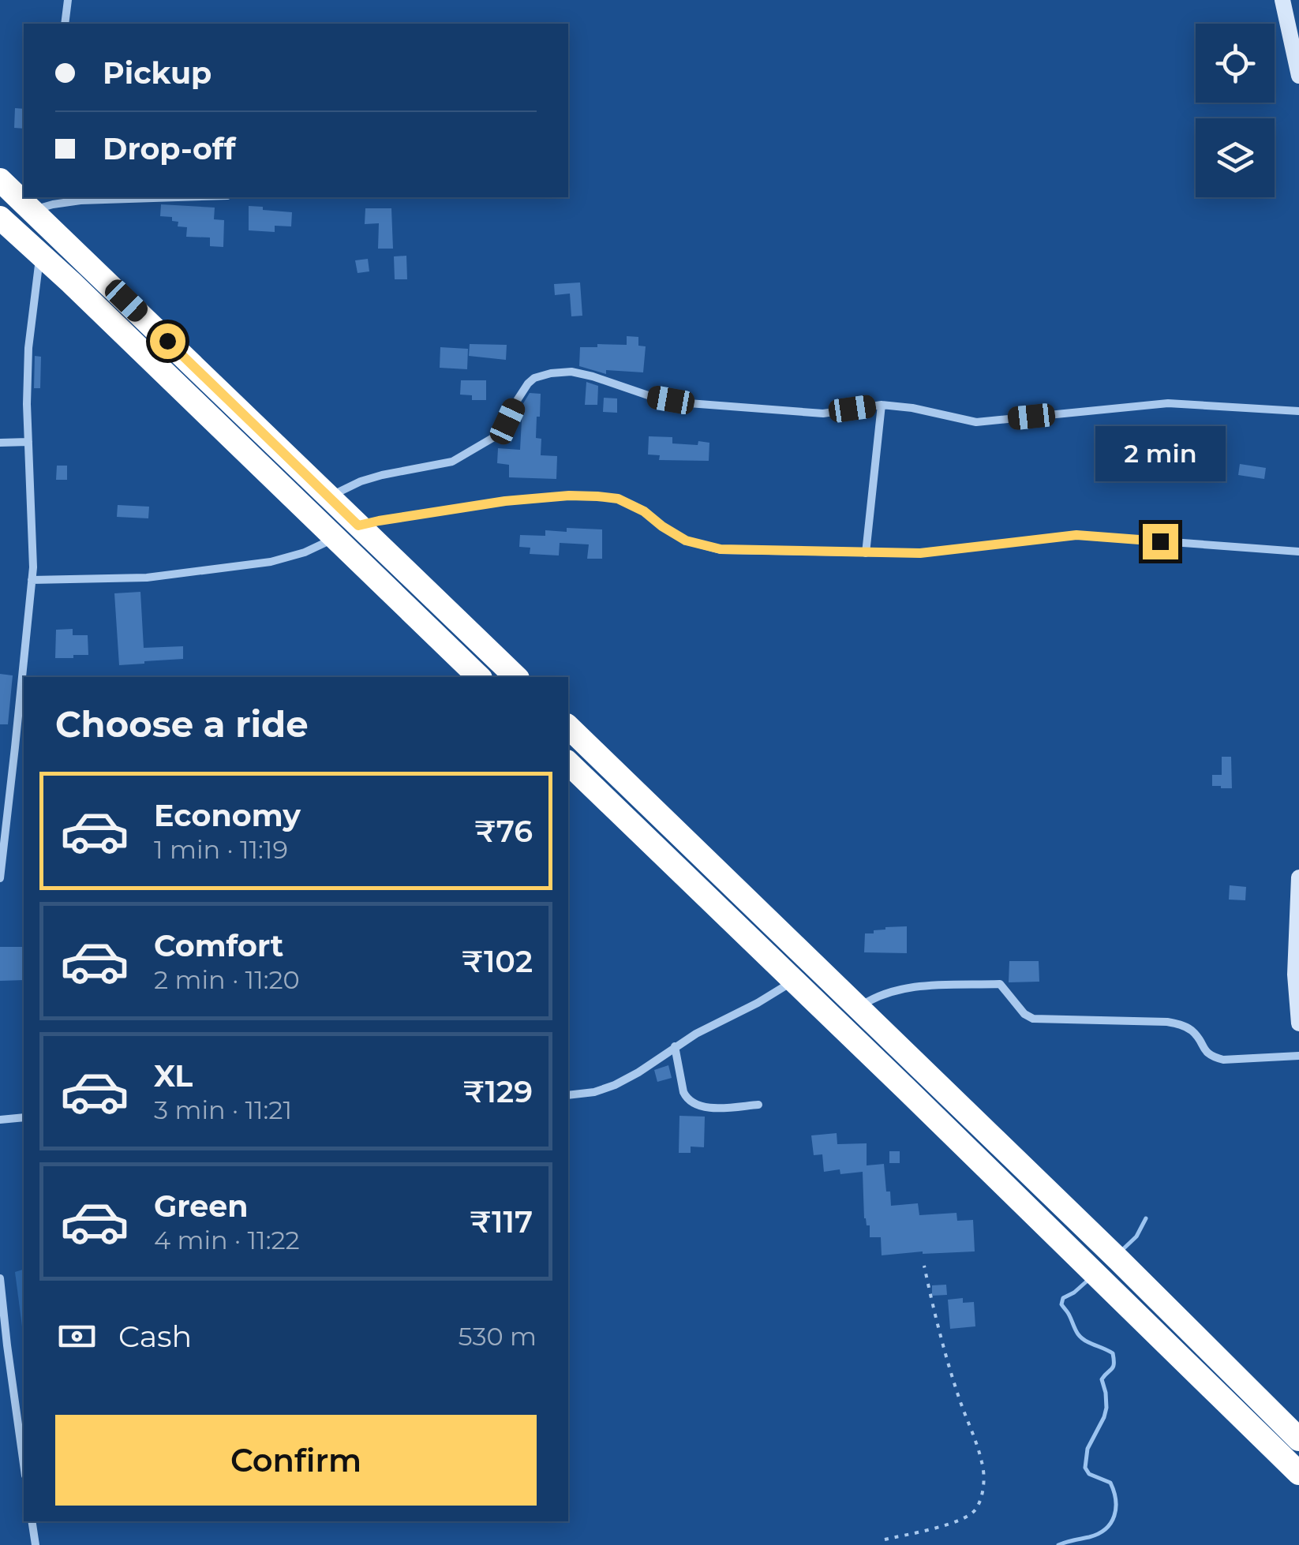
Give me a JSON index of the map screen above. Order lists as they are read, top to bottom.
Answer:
{
  "page": {
    "banner": ["Pickup", "Drop-off"],
    "bubble": "2 min",
    "heading": "Choose a ride",
    "list": [
      {
        "name": "Economy",
        "note": "1 min · 11:19",
        "value": "₹76"
      },
      {
        "name": "Comfort",
        "note": "2 min · 11:20",
        "value": "₹102"
      },
      {
        "name": "XL",
        "note": "3 min · 11:21",
        "value": "₹129"
      },
      {
        "name": "Green",
        "note": "4 min · 11:22",
        "value": "₹117"
      }
    ],
    "pay": ["Cash", "530 m"],
    "buttons": "Confirm"
  }
}
